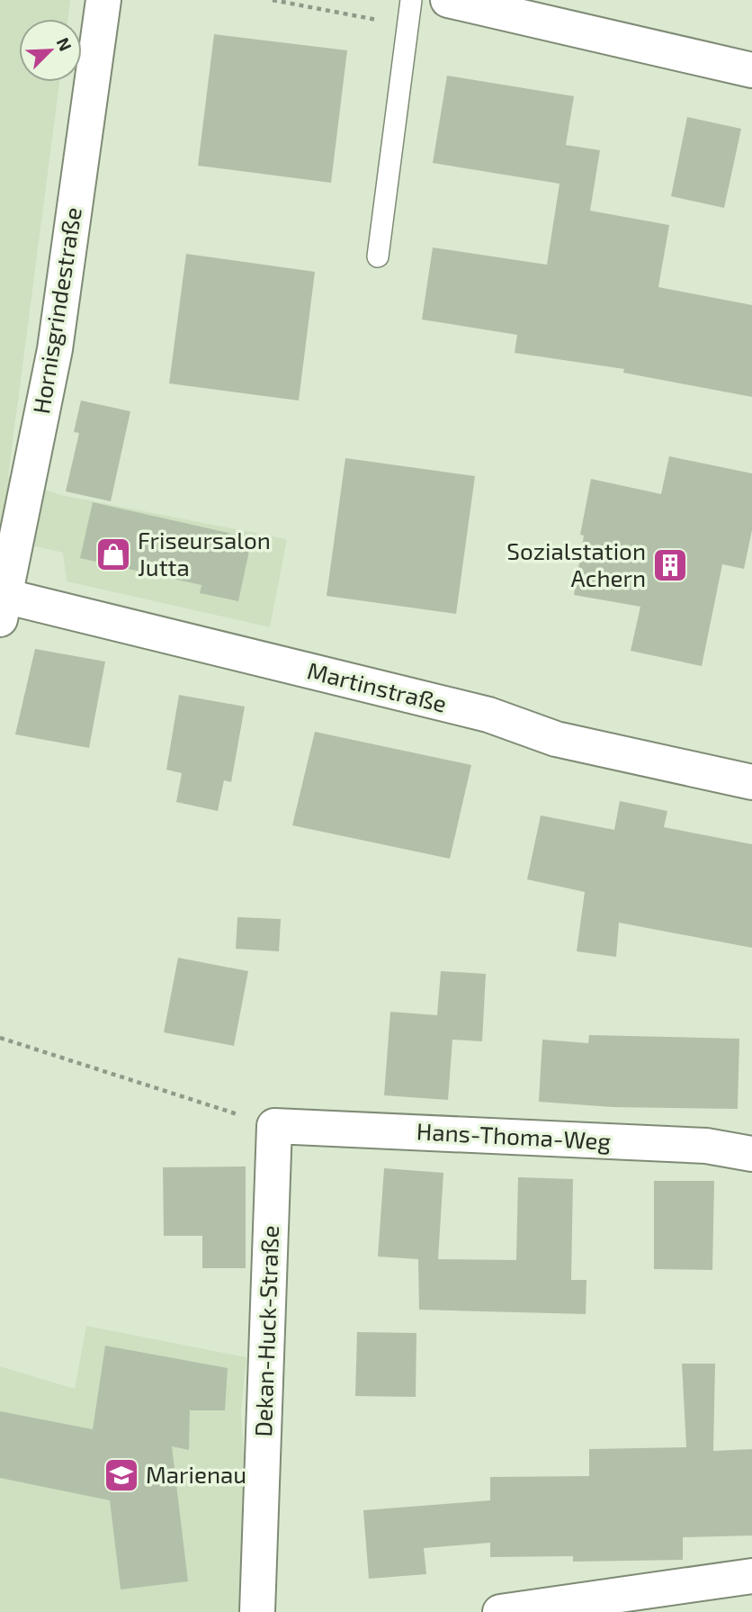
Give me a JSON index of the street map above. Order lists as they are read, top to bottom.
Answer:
{
  "streets": {
    "street": [
      "Hornisgrindestraße",
      "Martinstraße",
      "Hans-Thoma-Weg",
      "Dekan-Huck-Straße"
    ]
  },
  "crossings": [
    ["Hornisgrindestraße", "Martinstraße"],
    ["Hans-Thoma-Weg", "Dekan-Huck-Straße"]
  ],
  "places": {
    "shop": ["Friseursalon Jutta"],
    "building": ["Sozialstation Achern"],
    "school or university": ["Marienau"]
  },
  "north": "top right"
}
